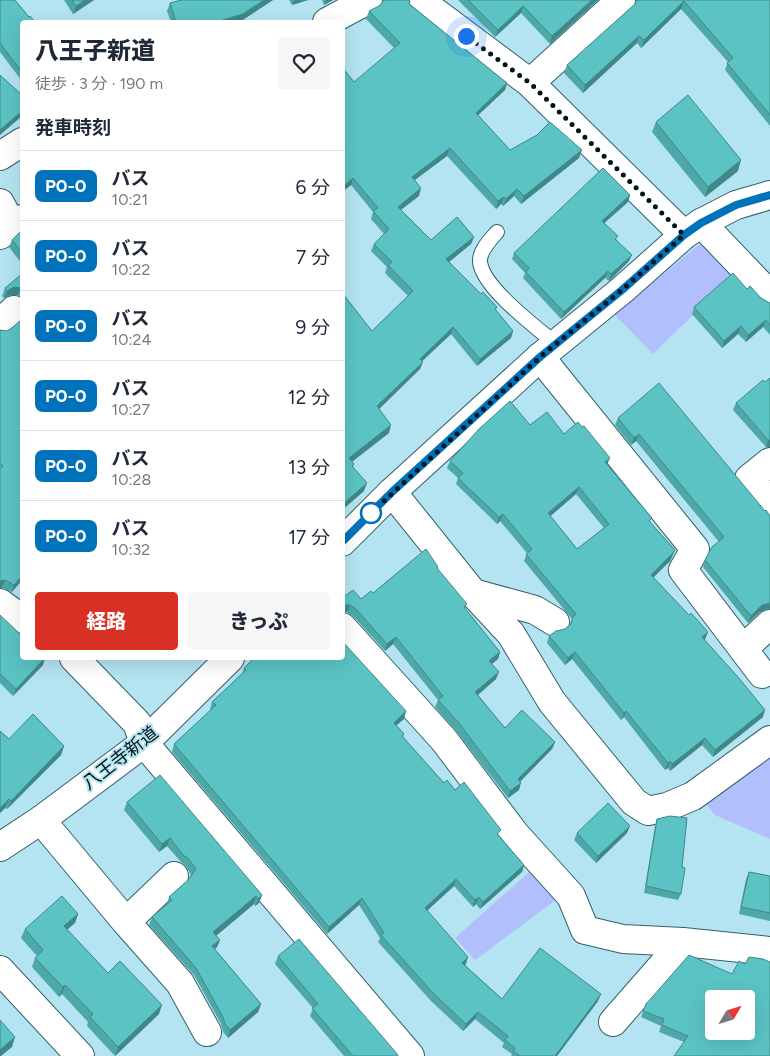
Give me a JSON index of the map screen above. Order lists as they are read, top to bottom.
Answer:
{
  "streets": {
    "street": ["八王寺新道"]
  },
  "lines": ["bus line P0-0"],
  "north": "top right",
  "page": {
    "heading": [
      ["八王子新道", "徒歩 · 3 分 · 190 m"],
      "発車時刻"
    ],
    "list": [
      {
        "mark": "P0-0",
        "name": "バス",
        "note": "10:21",
        "value": "6 分"
      },
      {
        "mark": "P0-0",
        "name": "バス",
        "note": "10:22",
        "value": "7 分"
      },
      {
        "mark": "P0-0",
        "name": "バス",
        "note": "10:24",
        "value": "9 分"
      },
      {
        "mark": "P0-0",
        "name": "バス",
        "note": "10:27",
        "value": "12 分"
      },
      {
        "mark": "P0-0",
        "name": "バス",
        "note": "10:28",
        "value": "13 分"
      },
      {
        "mark": "P0-0",
        "name": "バス",
        "note": "10:32",
        "value": "17 分"
      }
    ],
    "buttons": ["経路", "きっぷ"]
  }
}
